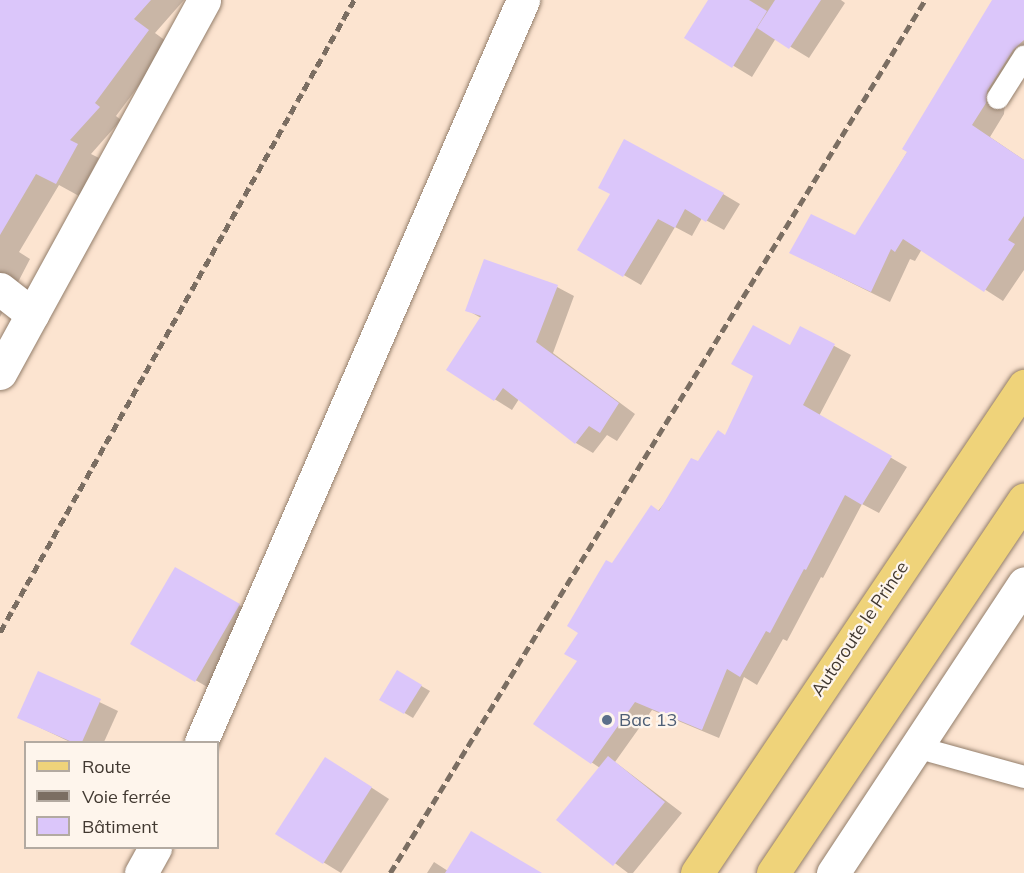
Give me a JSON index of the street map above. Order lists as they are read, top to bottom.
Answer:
{
  "streets": {
    "main road": ["Autoroute le Prince"]
  },
  "places": ["Bac 13"],
  "legend": ["Route", "Voie ferrée", "Bâtiment"]
}
